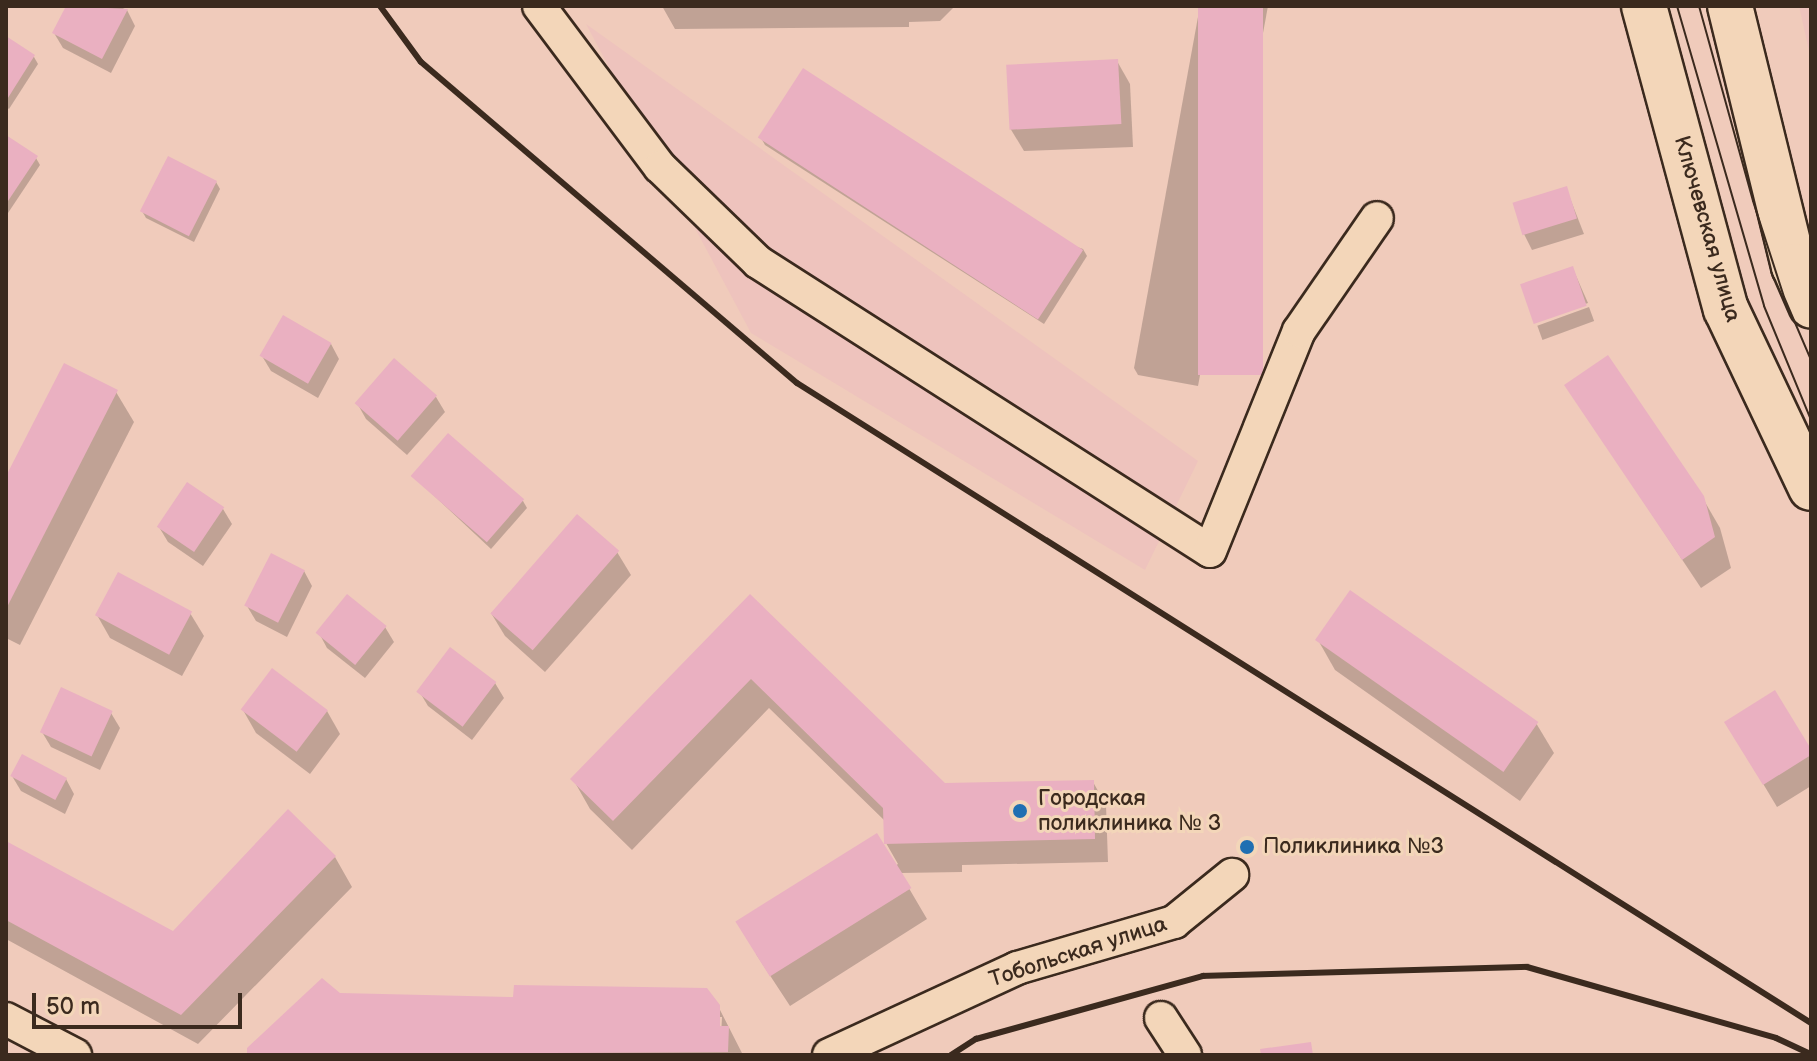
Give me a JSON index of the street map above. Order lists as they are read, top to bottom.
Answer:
{
  "streets": {
    "main road": ["Ключевская улица"],
    "street": ["Тобольская улица"]
  },
  "places": ["Городская поликлиника № 3", "Поликлиника №3"],
  "scale_bar": "50 m"
}
